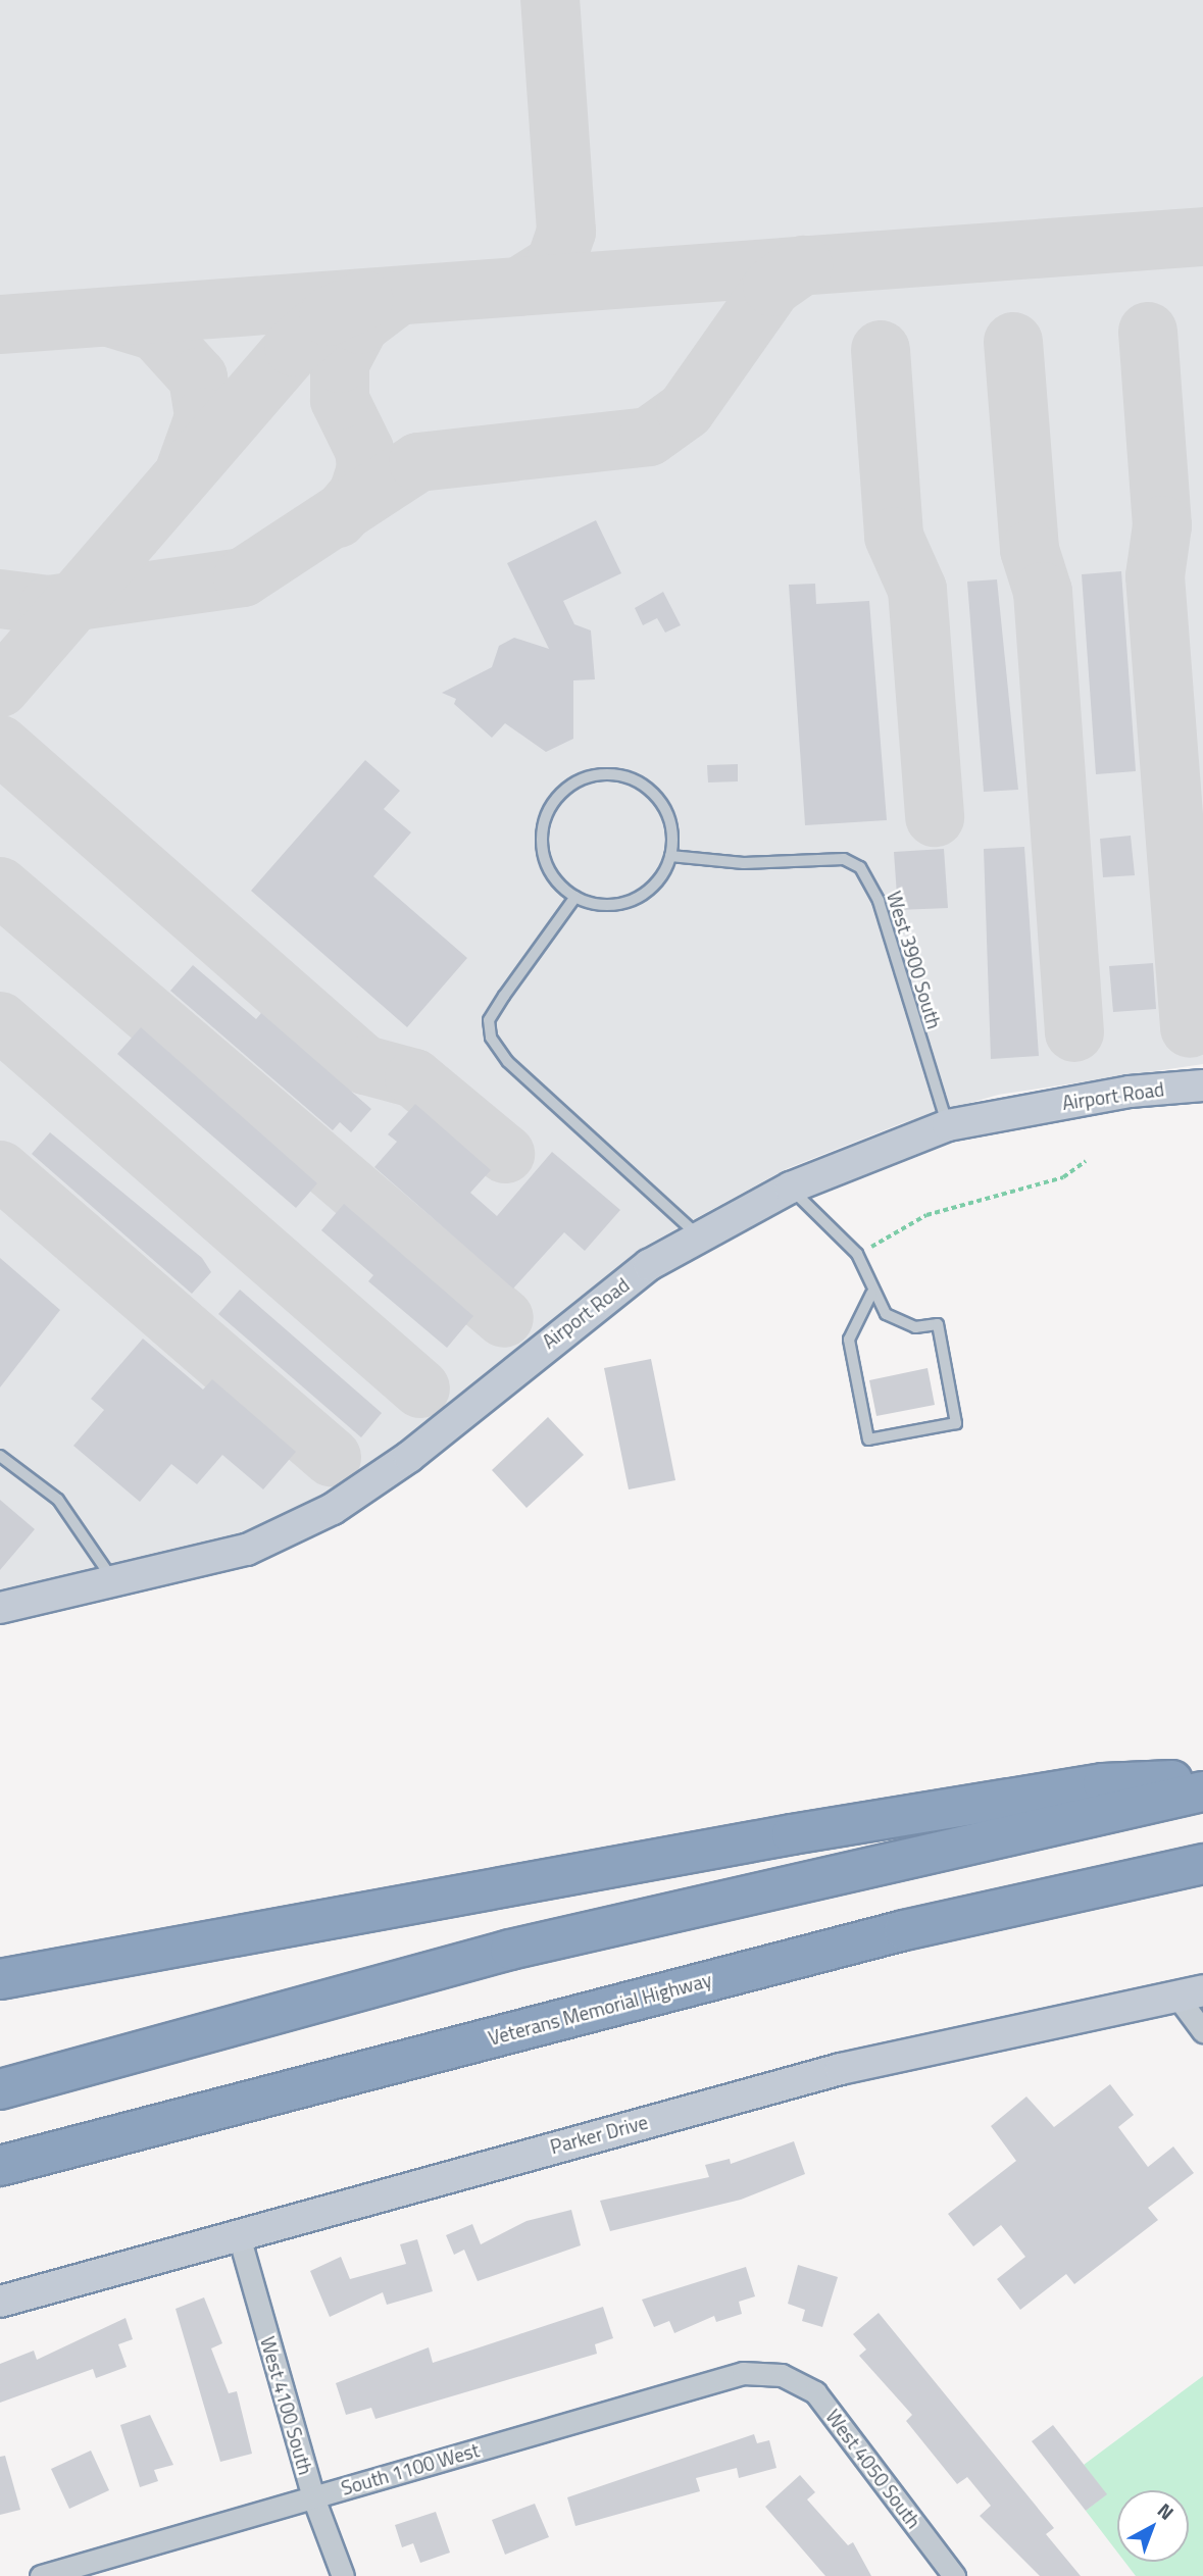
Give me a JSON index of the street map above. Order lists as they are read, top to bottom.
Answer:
{
  "streets": {
    "highway": ["Veterans Memorial Highway"],
    "street": [
      "Airport Road",
      "Parker Drive",
      "West 4100 South",
      "South 1100 West",
      "West 4050 South"
    ],
    "lane": ["West 3900 South"]
  },
  "crossings": [
    ["West 3900 South", "Airport Road"],
    ["Parker Drive", "West 4100 South"],
    ["West 4100 South", "South 1100 West"],
    ["South 1100 West", "West 4050 South"]
  ],
  "north": "top right"
}
